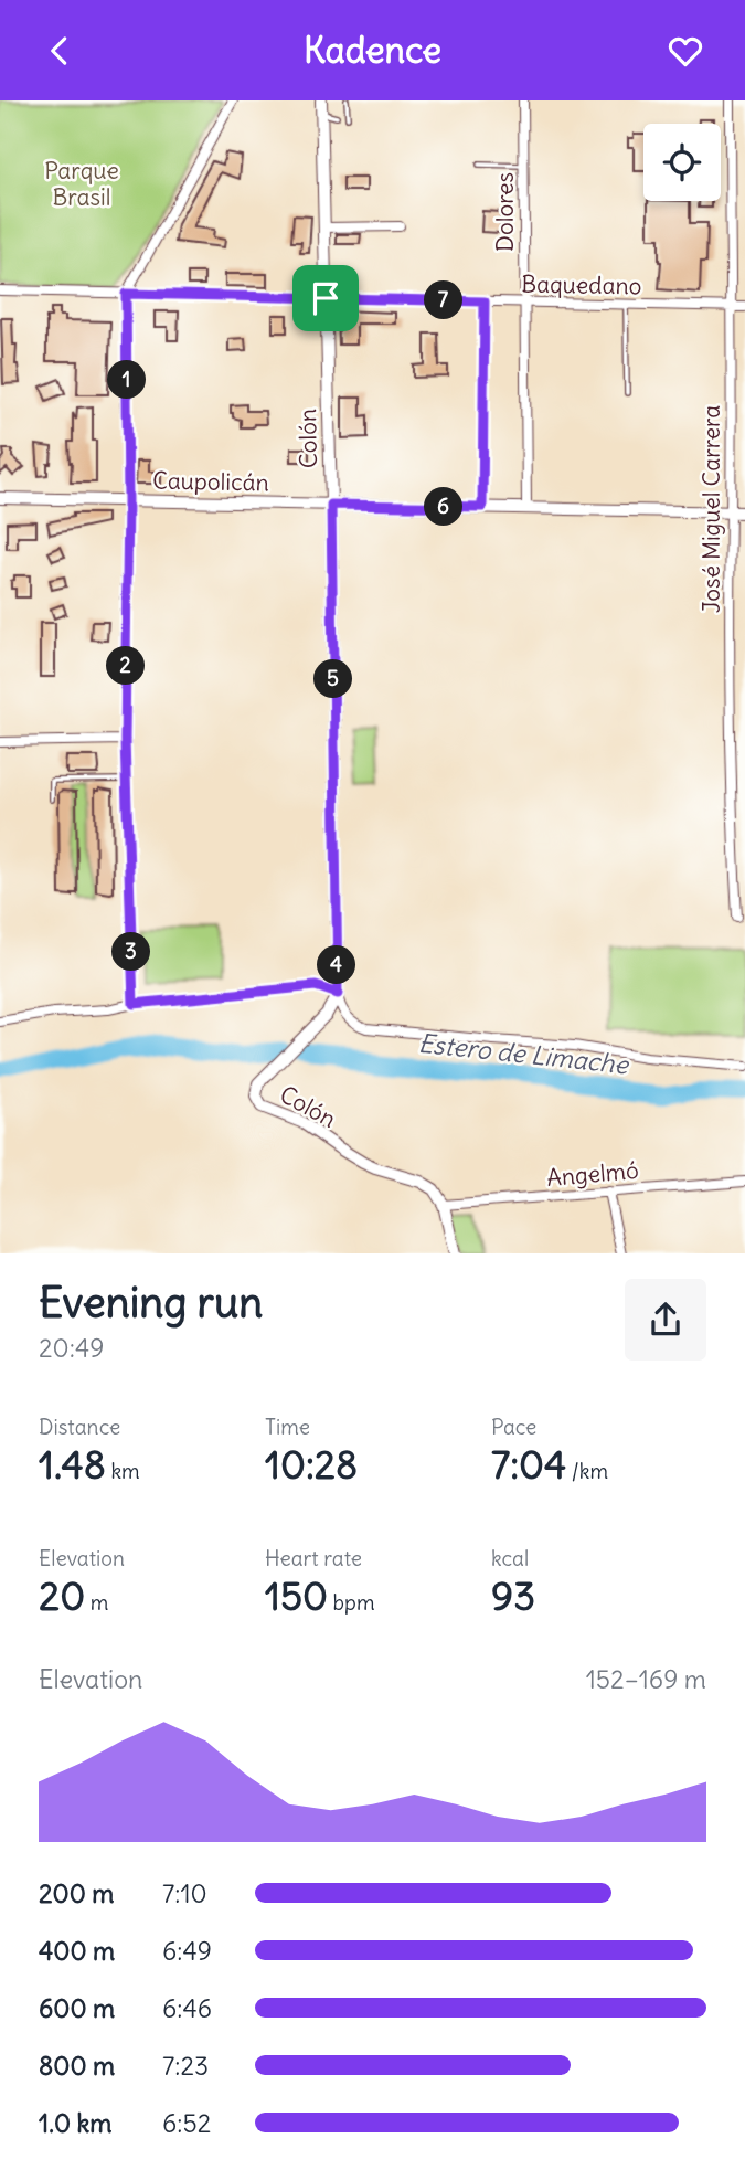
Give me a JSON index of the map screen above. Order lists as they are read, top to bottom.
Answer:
{
  "streets": {
    "street": [
      "Dolores",
      "Baquedano",
      "Colón",
      "Caupolicán",
      "José Miguel Carrera",
      "Angelmó"
    ]
  },
  "crossings": [
    ["Dolores", "Baquedano"],
    ["Dolores", "Caupolicán"],
    ["Baquedano", "Colón"],
    ["Baquedano", "José Miguel Carrera"],
    ["Colón", "Caupolicán"],
    ["Colón", "Angelmó"],
    ["Caupolicán", "José Miguel Carrera"]
  ],
  "water": ["Estero de Limache"],
  "parks": ["Parque Brasil"],
  "page": {
    "header": "Kadence",
    "pins": [
      "7",
      "1",
      "6",
      "2",
      "5",
      "3",
      "4"
    ],
    "heading": ["Evening run", "20:49"],
    "stats": [
      ["Distance", "1.48 km"],
      ["Time", "10:28"],
      ["Pace", "7:04 /km"],
      ["Elevation", "20 m"],
      ["Heart rate", "150 bpm"],
      ["kcal", "93"]
    ],
    "chart": ["Elevation", "152–169 m"],
    "list": [
      {
        "name": "200 m",
        "note": "7:10"
      },
      {
        "name": "400 m",
        "note": "6:49"
      },
      {
        "name": "600 m",
        "note": "6:46"
      },
      {
        "name": "800 m",
        "note": "7:23"
      },
      {
        "name": "1.0 km",
        "note": "6:52"
      }
    ]
  }
}
